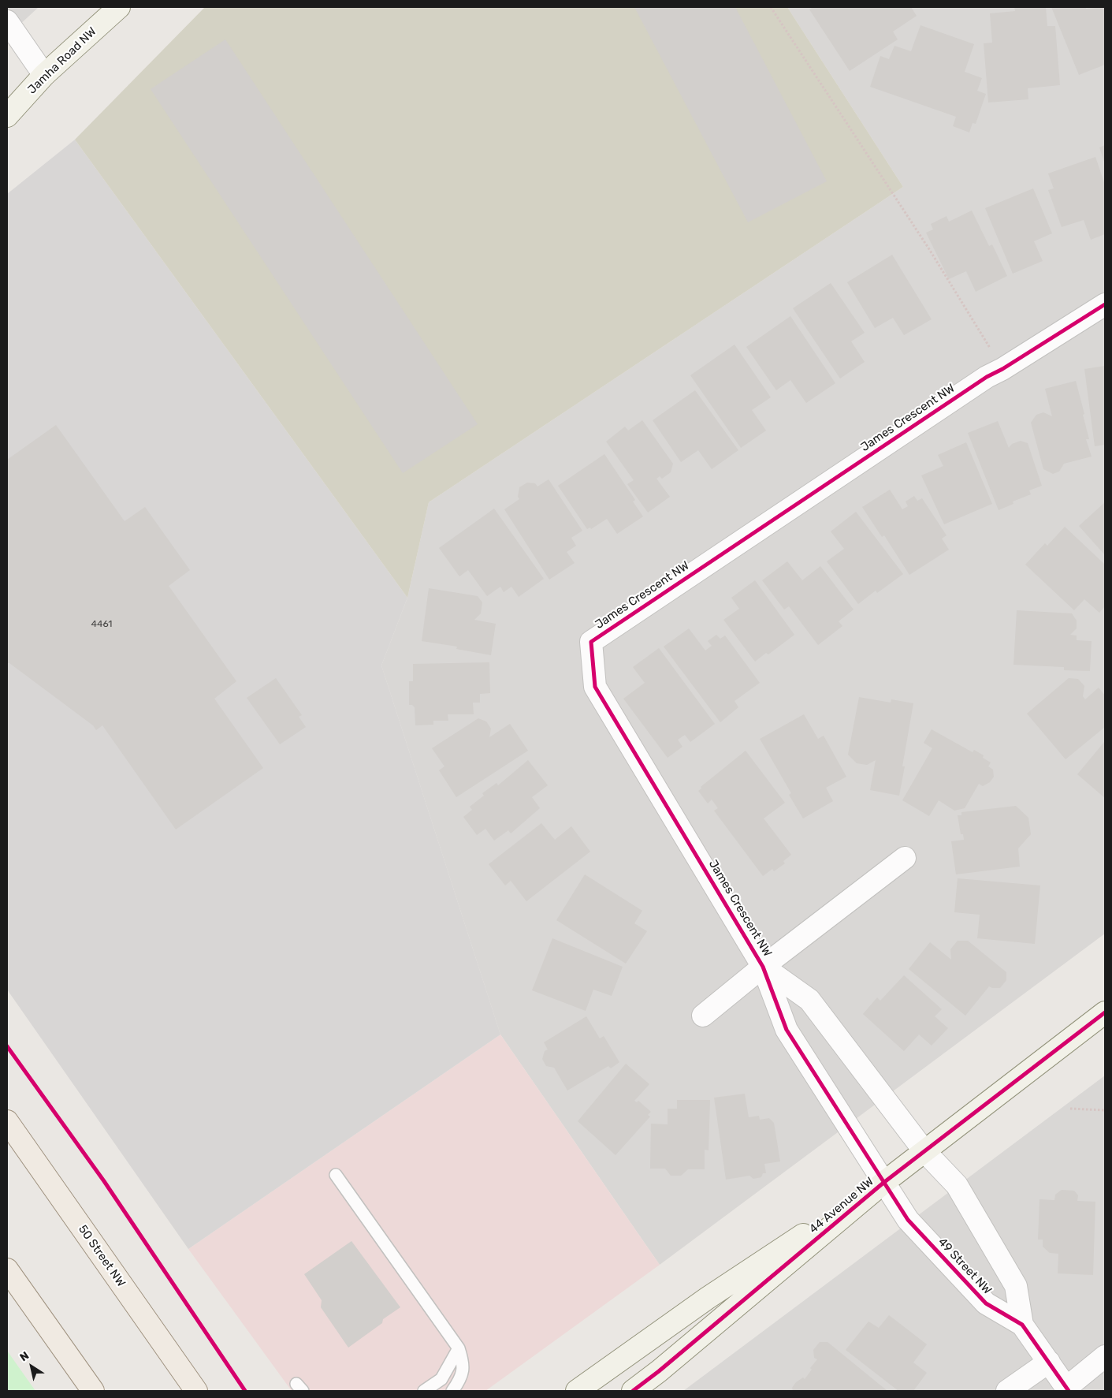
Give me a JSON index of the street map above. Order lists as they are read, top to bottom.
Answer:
{
  "streets": {
    "main road": ["50 Street NW"],
    "street": [
      "Jamha Road NW",
      "James Crescent NW",
      "44 Avenue NW",
      "49 Street NW"
    ]
  },
  "crossings": [
    ["James Crescent NW", "44 Avenue NW"],
    ["James Crescent NW", "49 Street NW"],
    ["44 Avenue NW", "49 Street NW"]
  ],
  "house_numbers": ["4461"],
  "north": "top left"
}
